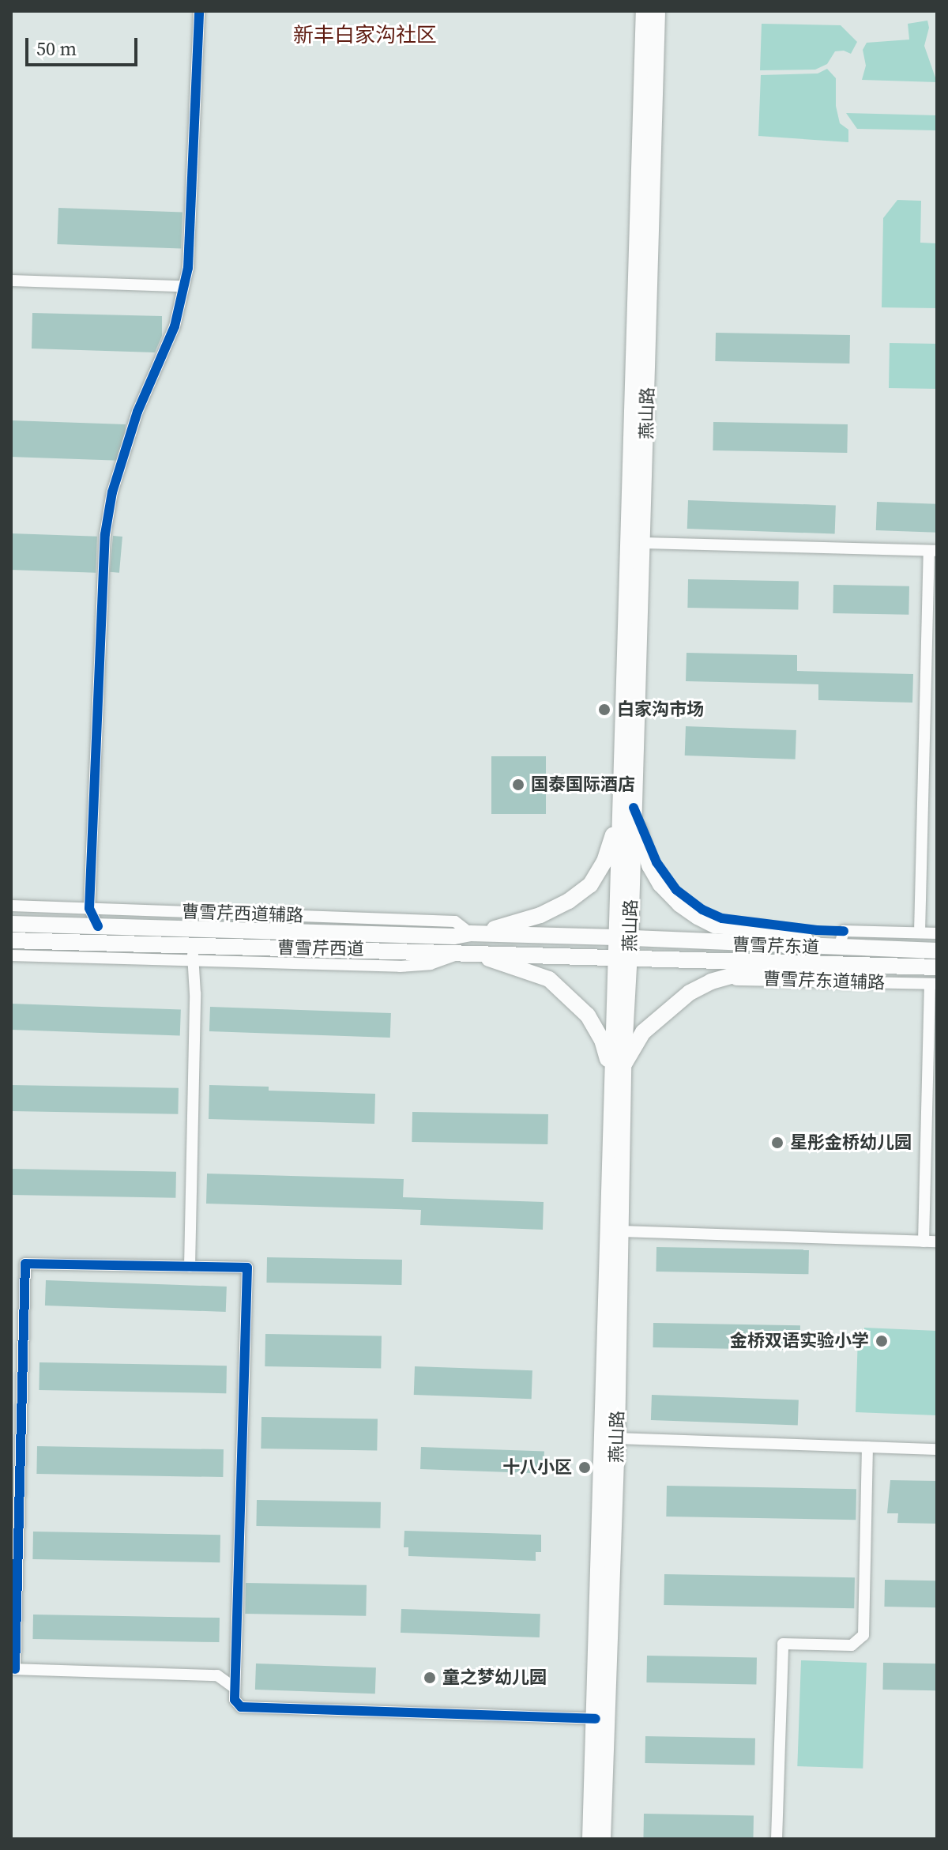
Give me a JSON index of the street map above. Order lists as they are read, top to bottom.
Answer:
{
  "streets": {
    "main road": ["燕山路", "曹雪芹东道", "曹雪芹西道"],
    "street": ["曹雪芹西道辅路", "曹雪芹东道辅路"]
  },
  "crossings": [
    ["燕山路", "曹雪芹东道"],
    ["燕山路", "曹雪芹西道"],
    ["曹雪芹西道辅路", "曹雪芹西道"],
    ["曹雪芹东道", "曹雪芹西道"]
  ],
  "districts": ["新丰白家沟社区"],
  "places": [
    "白家沟市场",
    "国泰国际酒店",
    "星彤金桥幼儿园",
    "金桥双语实验小学",
    "十八小区",
    "童之梦幼儿园"
  ],
  "scale_bar": "50 m"
}
